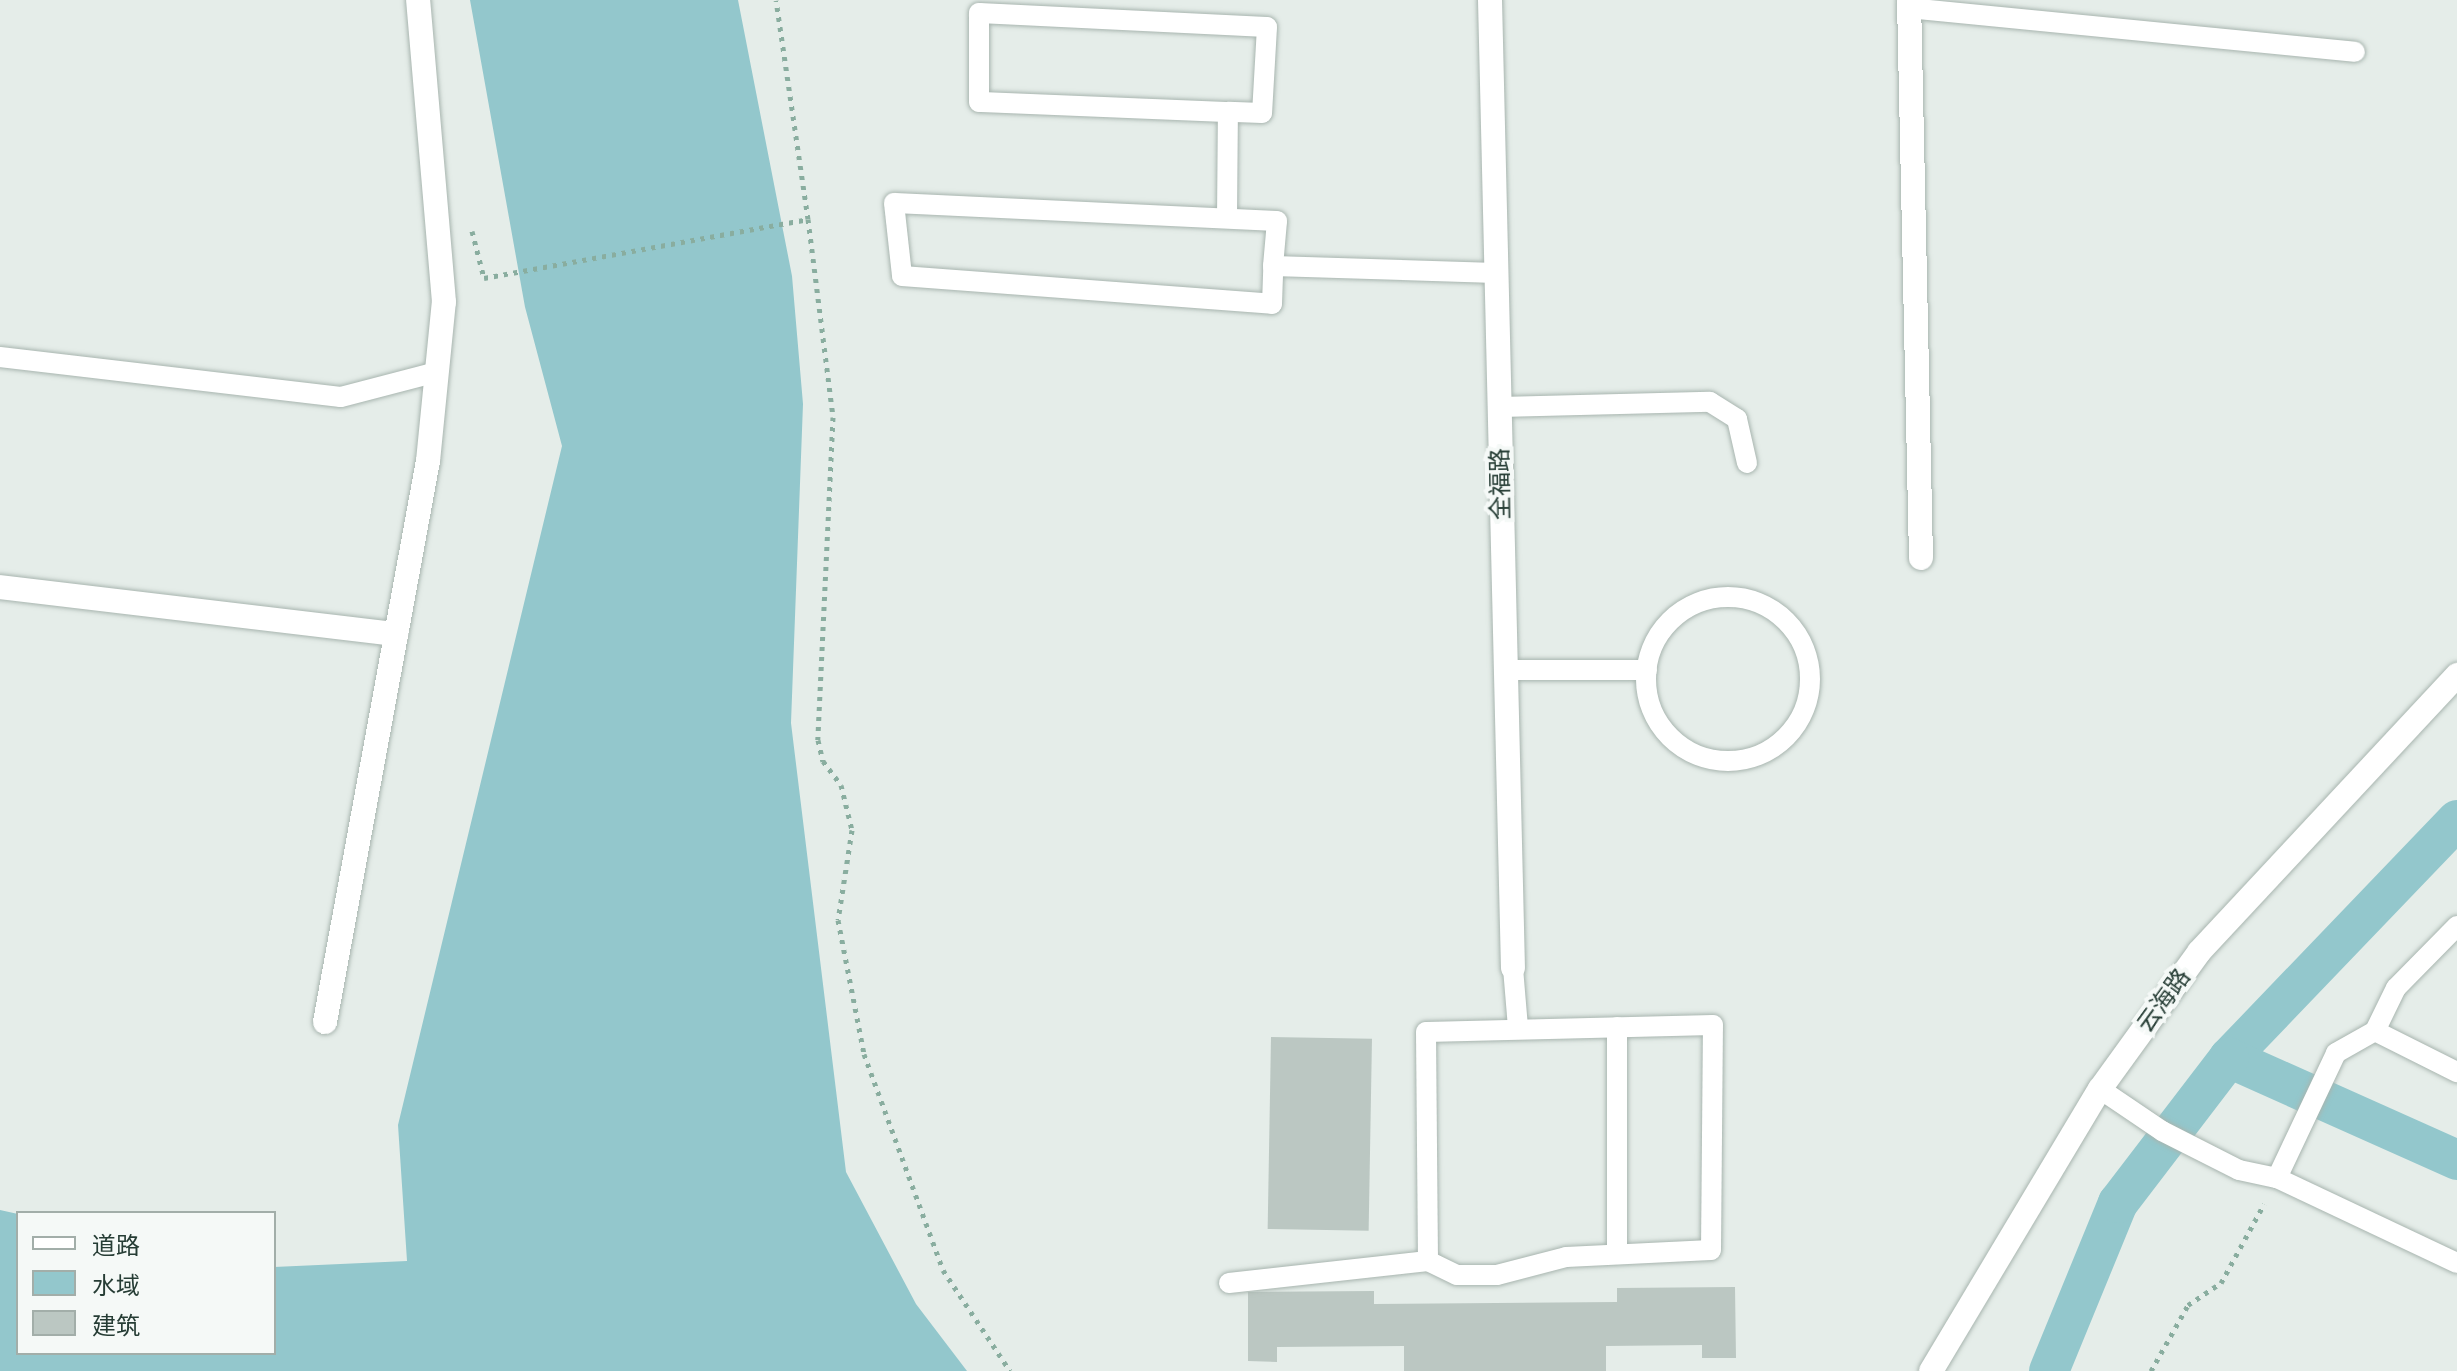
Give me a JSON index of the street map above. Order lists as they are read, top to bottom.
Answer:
{
  "streets": {
    "street": ["全福路", "云海路"]
  },
  "legend": ["道路", "水域", "建筑"]
}
